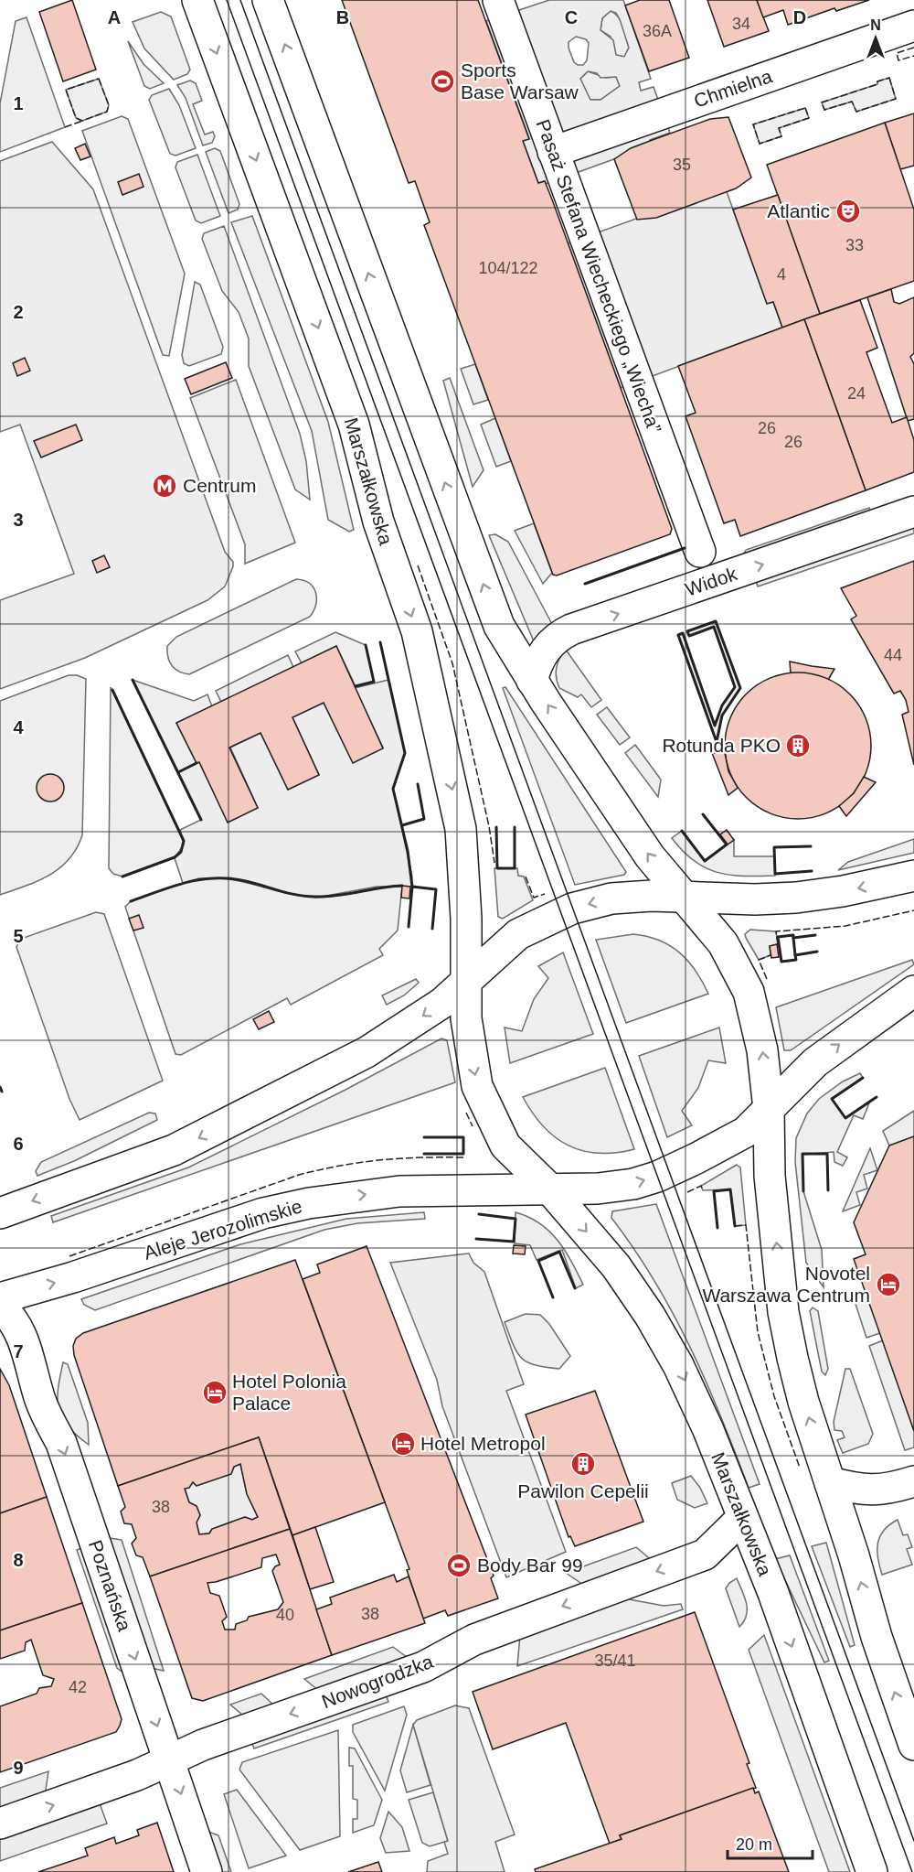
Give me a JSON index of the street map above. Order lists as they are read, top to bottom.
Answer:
{
  "streets": {
    "main road": [
      "Chmielna",
      "Pasaż Stefana Wiecheckiego „Wiecha”",
      "Marszałkowska",
      "Widok",
      "Aleje Jerozolimskie",
      "Poznańska",
      "Nowogrodzka"
    ]
  },
  "crossings": [
    ["Chmielna", "Pasaż Stefana Wiecheckiego „Wiecha”"],
    ["Marszałkowska", "Aleje Jerozolimskie"],
    ["Marszałkowska", "Nowogrodzka"],
    ["Poznańska", "Nowogrodzka"]
  ],
  "one_way": ["Widok", "Poznańska"],
  "places": {
    "sports": ["Sports Base Warsaw", "Body Bar 99"],
    "theatre": ["Atlantic"],
    "metro station": ["Centrum"],
    "building": ["Rotunda PKO", "Pawilon Cepelii"],
    "hotel": ["Novotel Warszawa Centrum", "Hotel Polonia Palace", "Hotel Metropol"]
  },
  "house_numbers": [
    "34",
    "36A",
    "35",
    "33",
    "104/122",
    "4",
    "24",
    "26",
    "26",
    "44",
    "38",
    "38",
    "40",
    "35/41",
    "42"
  ],
  "scale_bar": "20 m",
  "north": "top",
  "grid": {
    "columns": [
      "A",
      "B",
      "C",
      "D"
    ],
    "rows": [
      "1",
      "2",
      "3",
      "4",
      "5",
      "6",
      "7",
      "8",
      "9"
    ]
  }
}
